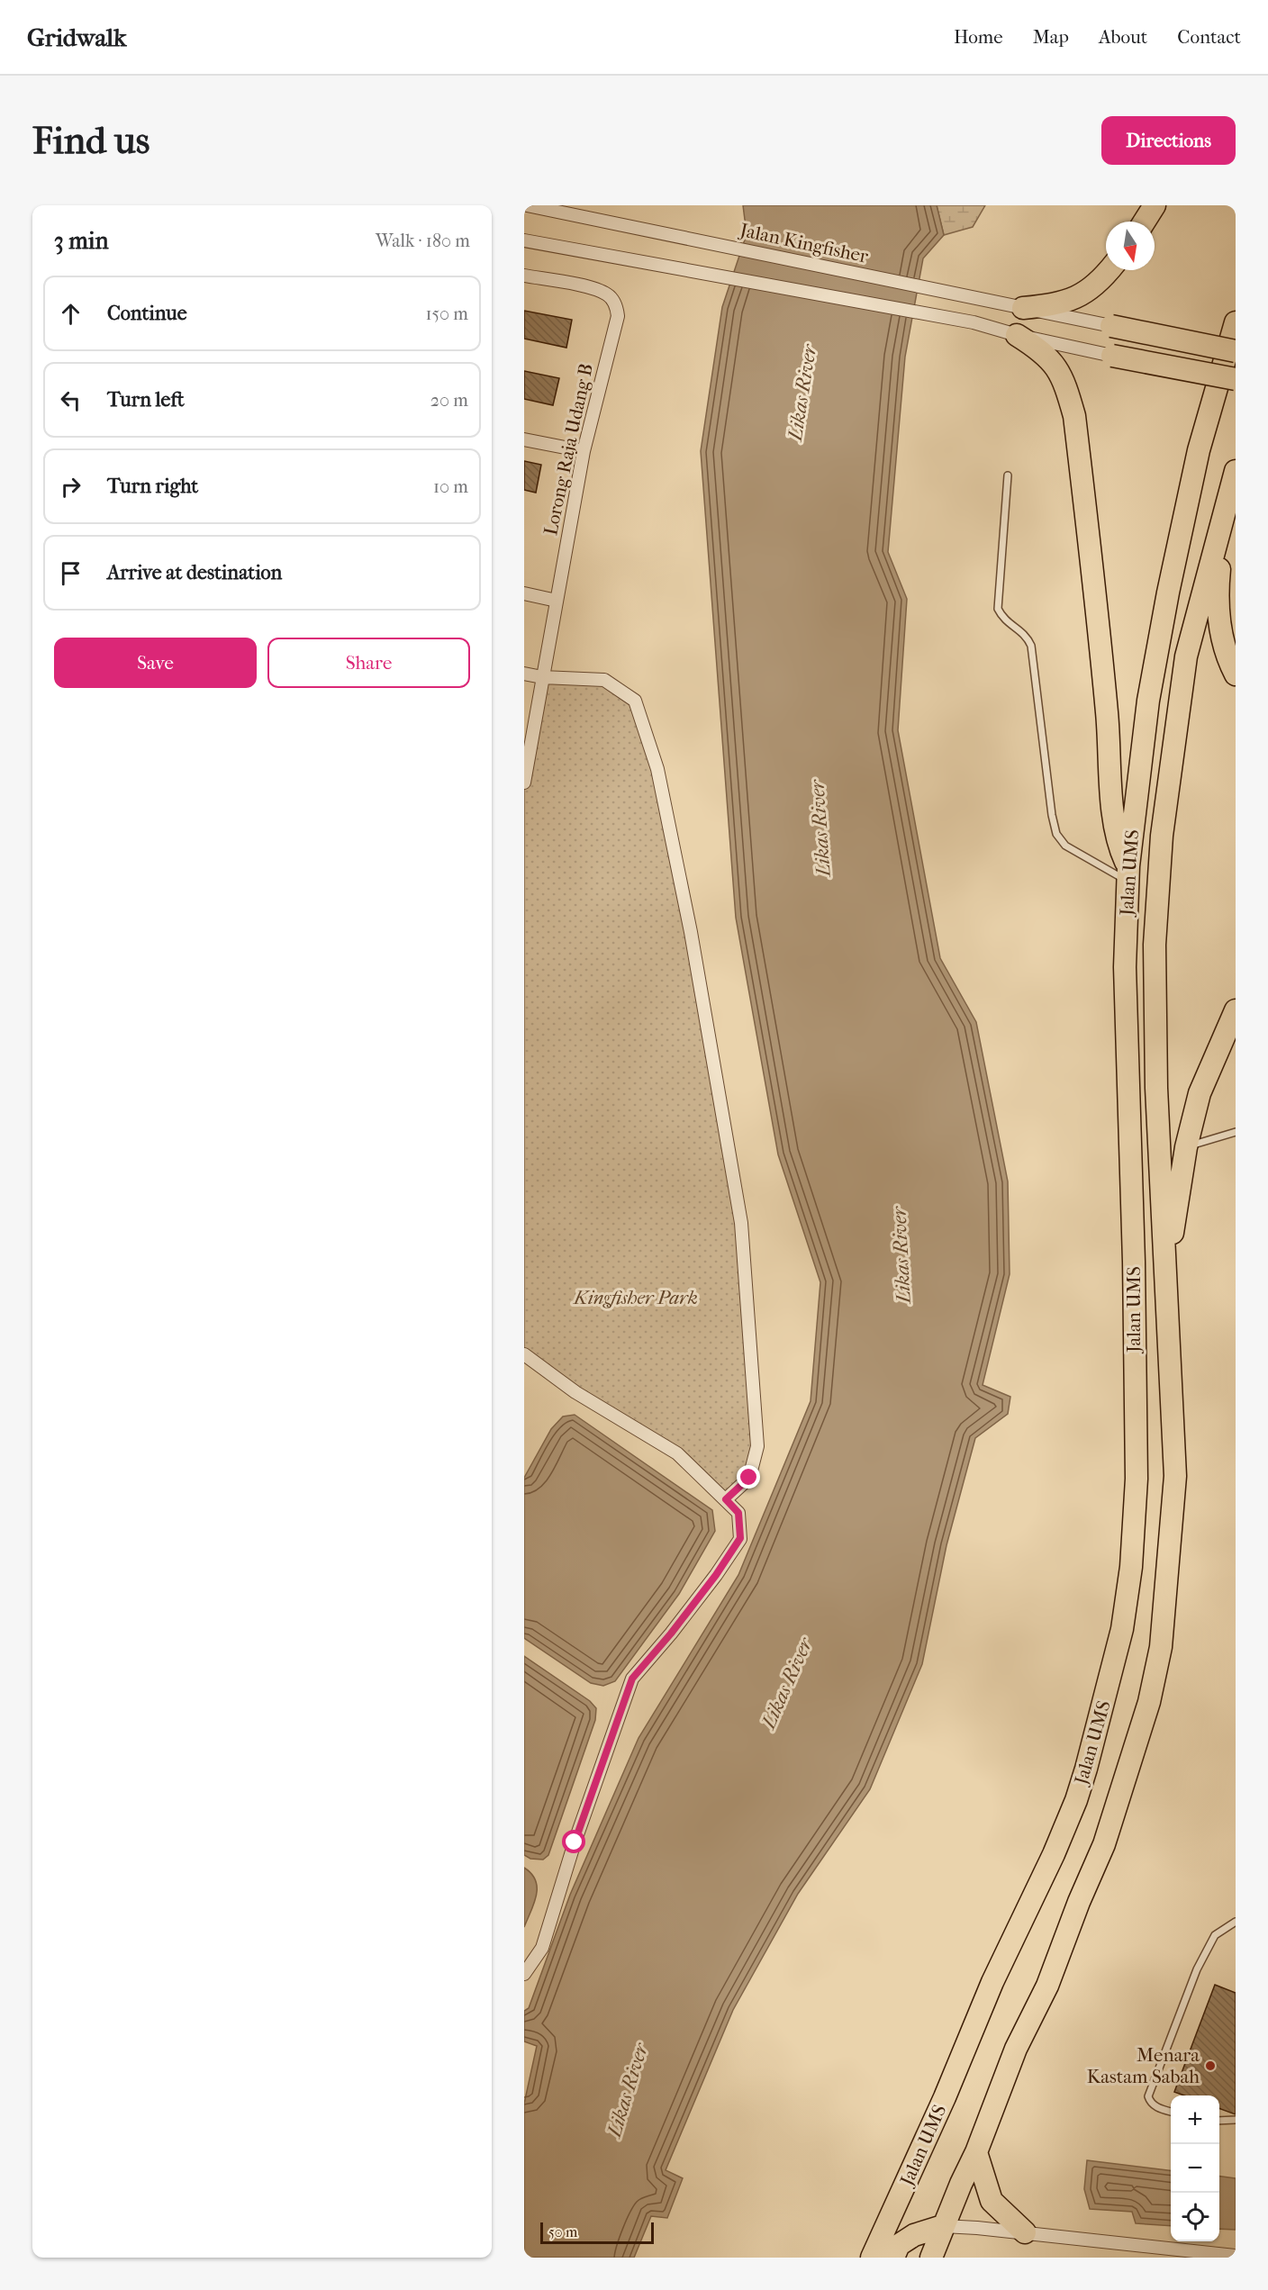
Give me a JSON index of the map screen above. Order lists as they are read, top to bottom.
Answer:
{
  "streets": {
    "highway": ["Jalan UMS"],
    "street": ["Jalan Kingfisher", "Lorong Raja Udang B"]
  },
  "water": ["Likas River"],
  "parks": ["Kingfisher Park"],
  "places": ["Menara Kastam Sabah"],
  "scale_bar": "50 m",
  "north": "bottom",
  "page": {
    "header": "Gridwalk",
    "nav": [
      "Home",
      "Map",
      "About",
      "Contact"
    ],
    "buttons": [
      "Directions",
      ["Save", "Share"]
    ],
    "title": "Find us",
    "heading": ["3 min", "Walk · 180 m"],
    "list": [
      ["Continue", "150 m"],
      ["Turn left", "20 m"],
      ["Turn right", "10 m"],
      "Arrive at destination"
    ],
    "map_buttons": ["+", "−"],
    "scale": "50 m"
  }
}
